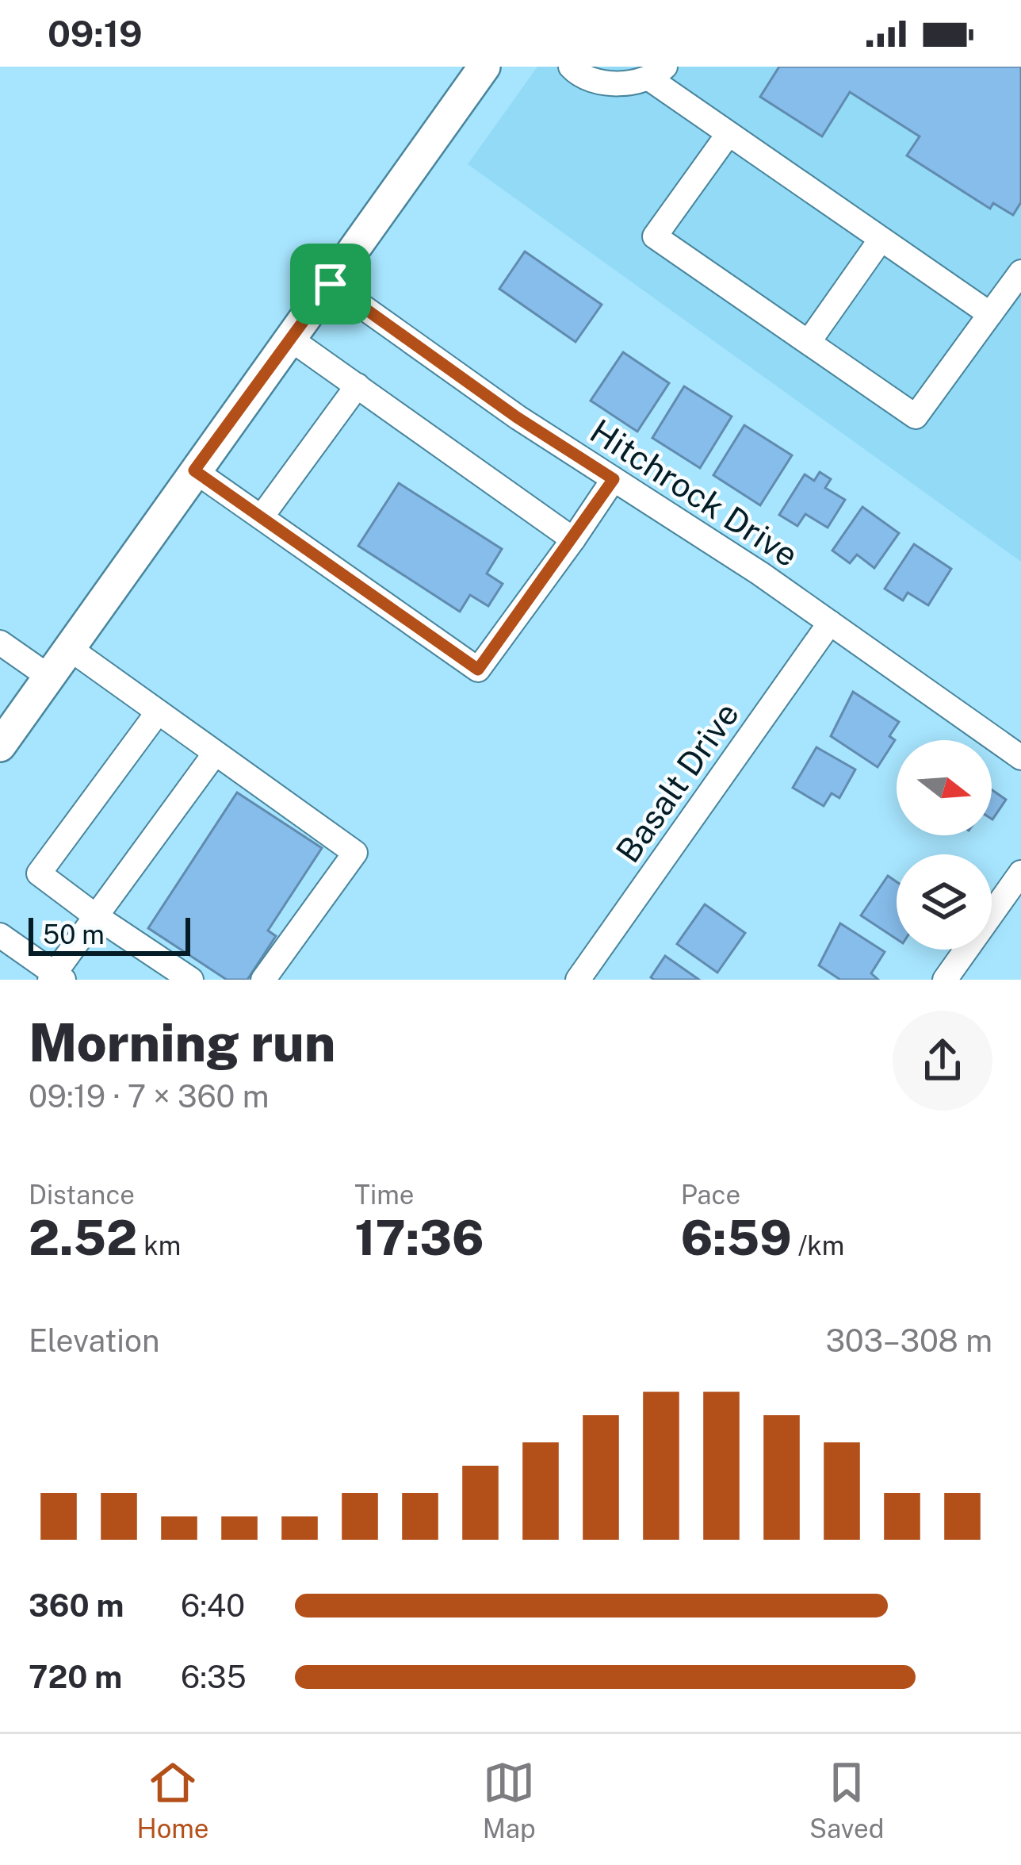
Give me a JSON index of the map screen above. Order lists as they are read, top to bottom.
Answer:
{
  "streets": {
    "street": ["Hitchrock Drive", "Basalt Drive"]
  },
  "crossings": [
    ["Hitchrock Drive", "Basalt Drive"]
  ],
  "scale_bar": "50 m",
  "north": "right",
  "page": {
    "status": "09:19",
    "scale": "50 m",
    "heading": ["Morning run", "09:19 · 7 × 360 m"],
    "stats": [
      ["Distance", "2.52 km"],
      ["Time", "17:36"],
      ["Pace", "6:59 /km"]
    ],
    "chart": ["Elevation", "303–308 m"],
    "list": [
      {
        "name": "360 m",
        "note": "6:40"
      },
      {
        "name": "720 m",
        "note": "6:35"
      }
    ],
    "tabs": ["Home", "Map", "Saved"]
  }
}
